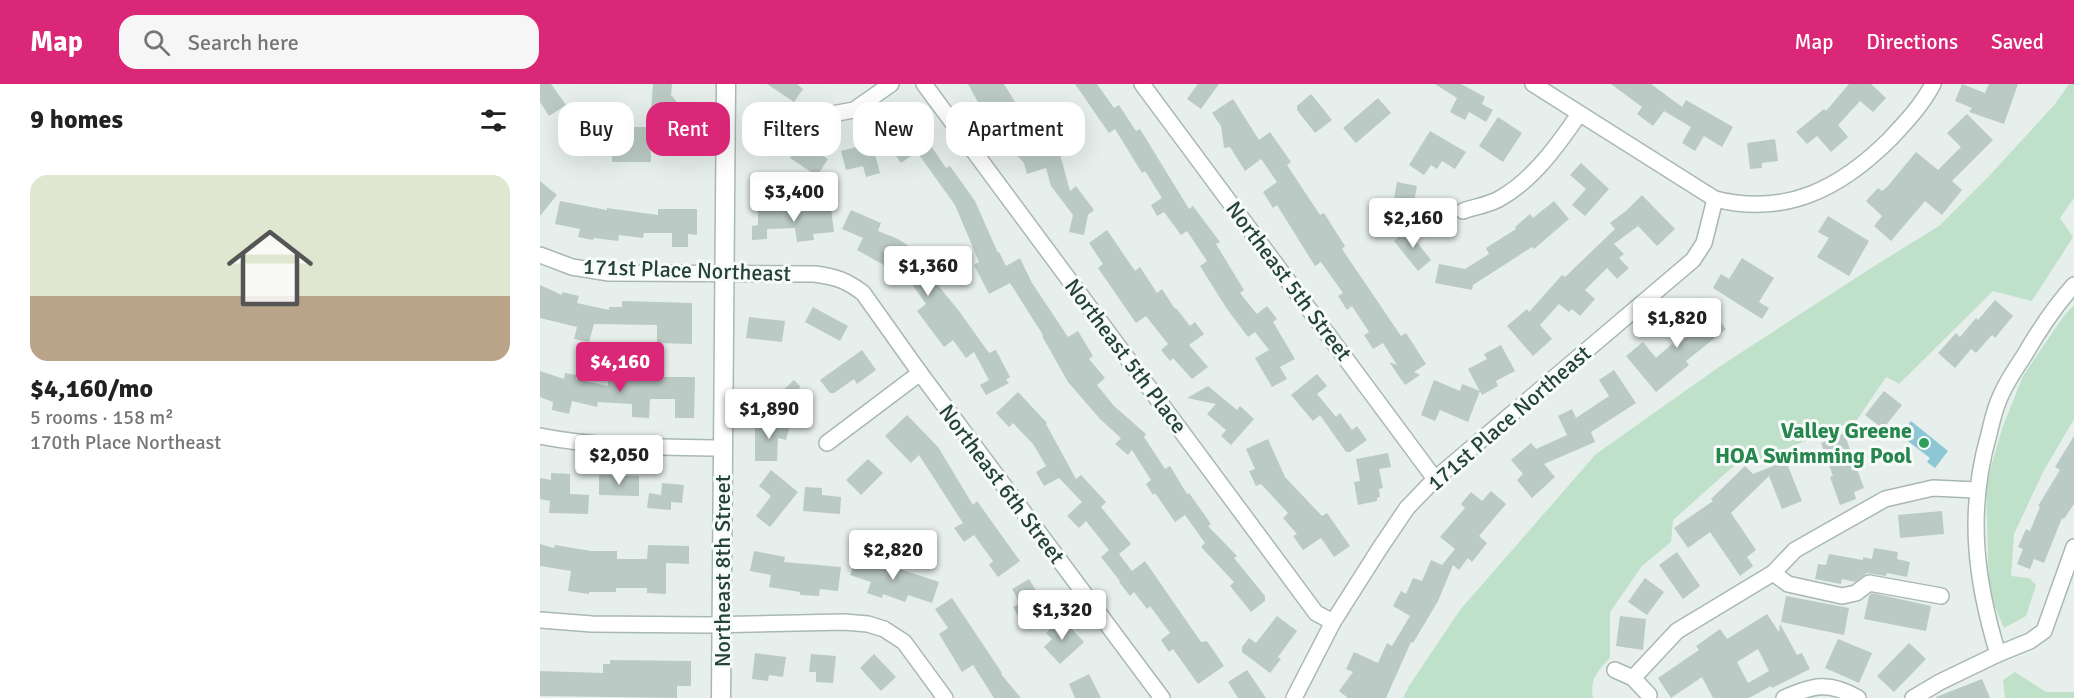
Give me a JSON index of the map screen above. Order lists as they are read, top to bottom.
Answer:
{
  "streets": {
    "street": [
      "171st Place Northeast",
      "Northeast 5th Street",
      "Northeast 5th Place",
      "Northeast 6th Street",
      "Northeast 8th Street"
    ]
  },
  "crossings": [
    ["171st Place Northeast", "Northeast 5th Street"],
    ["171st Place Northeast", "Northeast 5th Place"],
    ["171st Place Northeast", "Northeast 6th Street"],
    ["171st Place Northeast", "Northeast 8th Street"]
  ],
  "places": ["Valley Greene HOA Swimming Pool"],
  "page": {
    "header": "Map",
    "search": "Search here",
    "nav": ["Map", "Directions", "Saved"],
    "heading": "9 homes",
    "chip": [
      "Buy",
      "Rent",
      "Filters",
      "New",
      "Apartment"
    ],
    "list": [
      {
        "name": "$4,160/mo",
        "note": "5 rooms · 158 m² · 170th Place Northeast"
      }
    ],
    "price": [
      "$3,400",
      "$2,160",
      "$1,360",
      "$1,820",
      "$4,160",
      "$1,890",
      "$2,050",
      "$2,820",
      "$1,320"
    ]
  }
}
